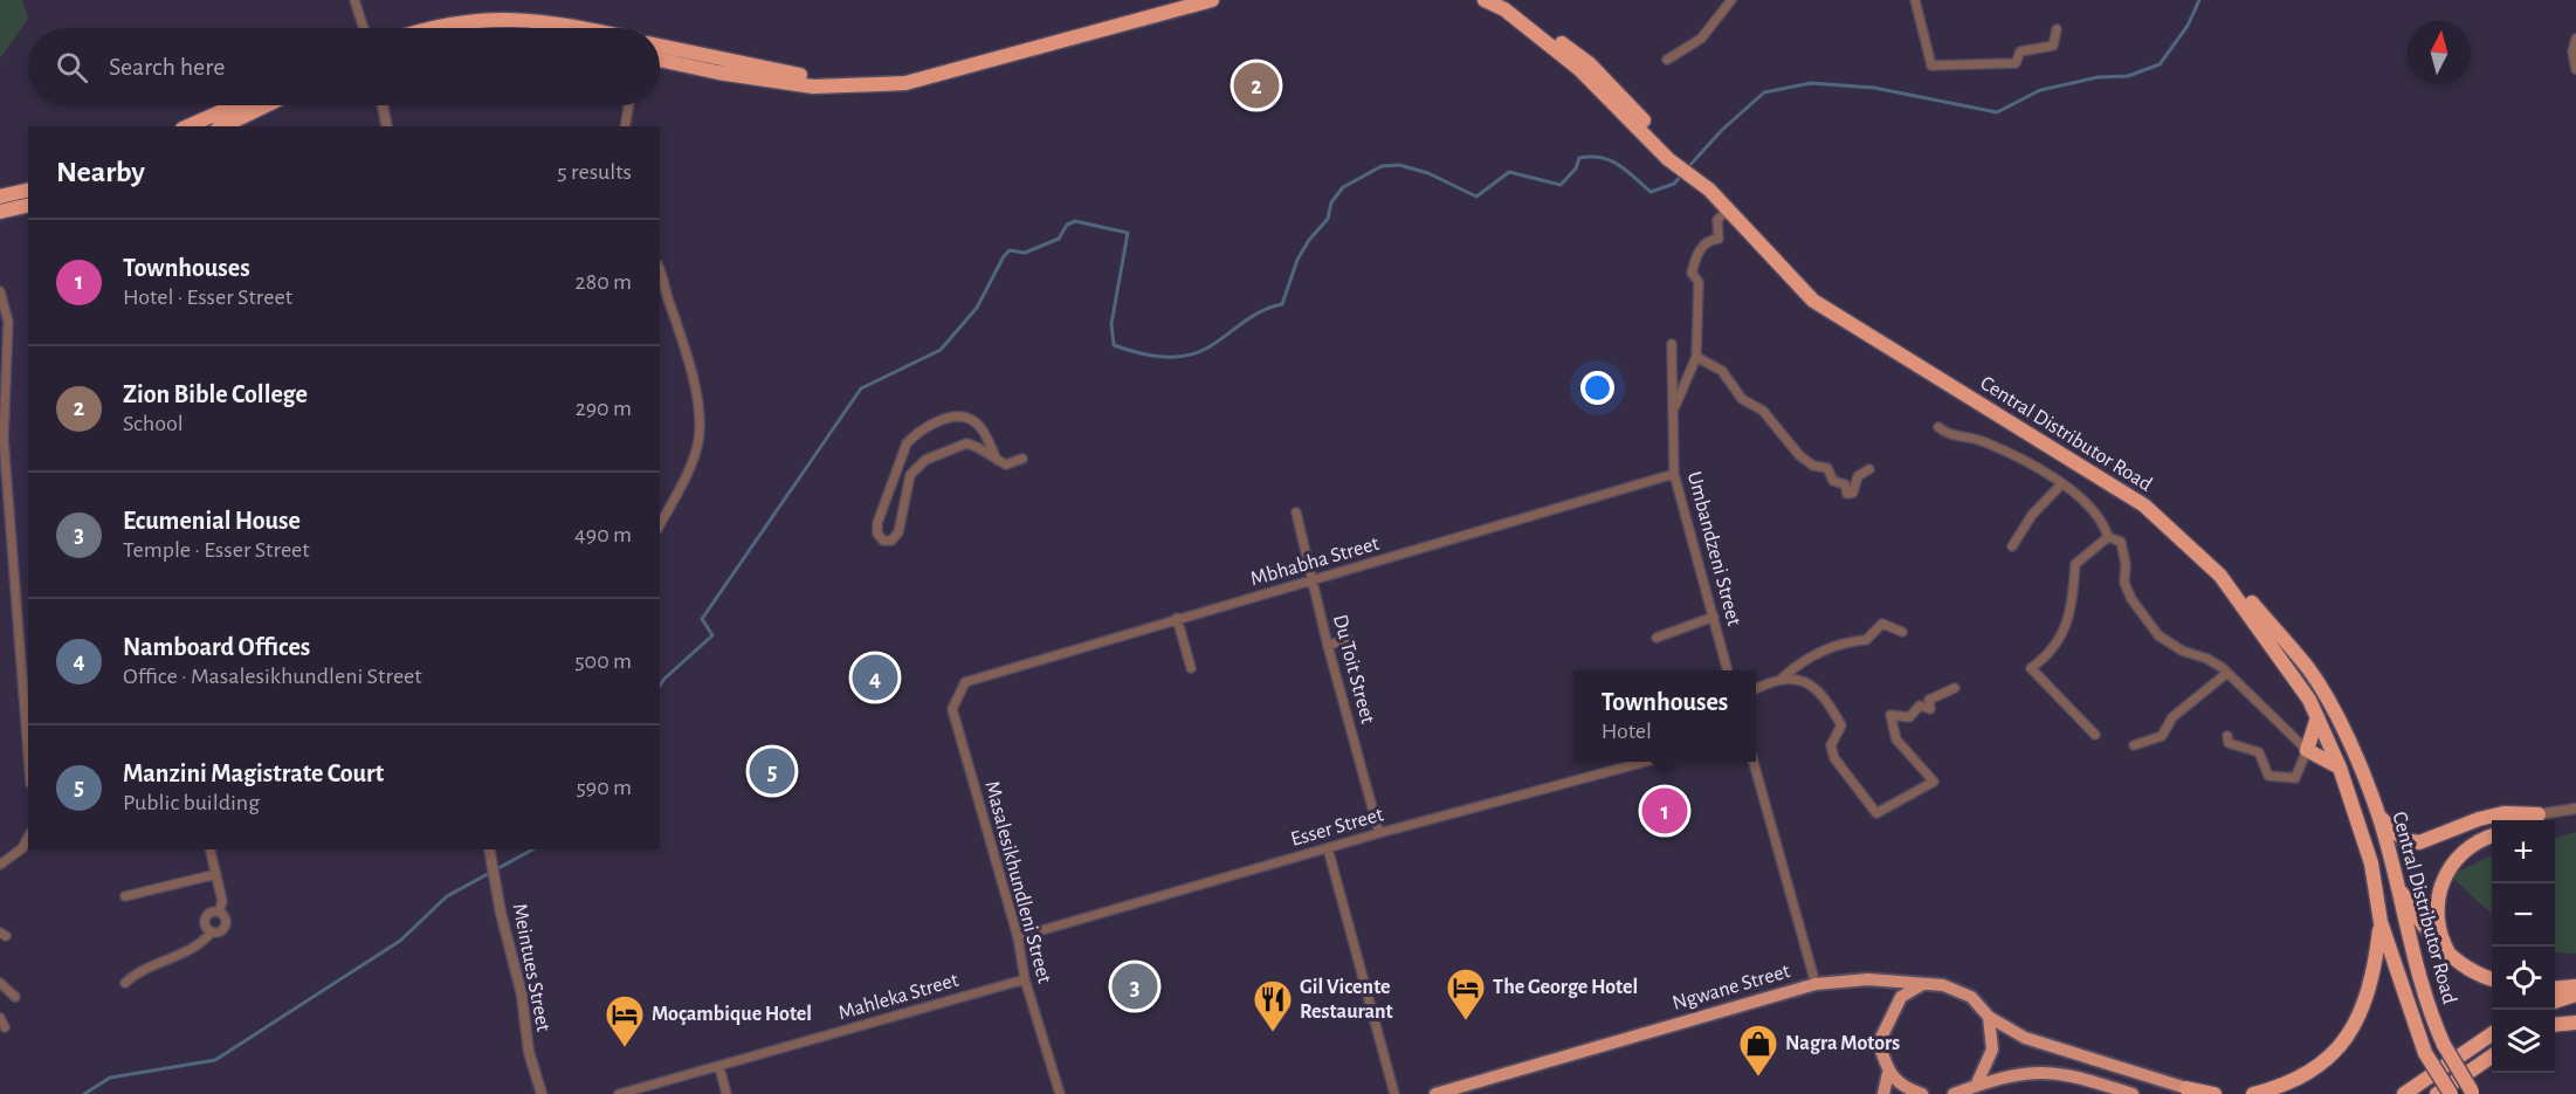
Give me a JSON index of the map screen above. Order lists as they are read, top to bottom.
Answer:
{
  "streets": {
    "highway": ["Central Distributor Road"],
    "main road": ["Ngwane Street"],
    "street": [
      "Umbandzeni Street",
      "Mbhabha Street",
      "Du Toit Street",
      "Esser Street",
      "Masalesikhundleni Street",
      "Meintues Street",
      "Mahleka Street"
    ]
  },
  "crossings": [
    ["Umbandzeni Street", "Mbhabha Street"],
    ["Mbhabha Street", "Du Toit Street"],
    ["Mbhabha Street", "Masalesikhundleni Street"],
    ["Du Toit Street", "Esser Street"],
    ["Esser Street", "Masalesikhundleni Street"],
    ["Masalesikhundleni Street", "Mahleka Street"]
  ],
  "places": {
    "hotel": ["The George Hotel", "Moçambique Hotel"],
    "restaurant": ["Gil Vicente Restaurant"],
    "shop": ["Nagra Motors"]
  },
  "north": "top",
  "page": {
    "search": "Search here",
    "pins": [
      "2",
      "4",
      "5",
      "1",
      "3"
    ],
    "heading": ["Nearby", "5 results"],
    "list": [
      {
        "mark": "1",
        "name": "Townhouses",
        "note": "Hotel · Esser Street",
        "value": "280 m"
      },
      {
        "mark": "2",
        "name": "Zion Bible College",
        "note": "School",
        "value": "290 m"
      },
      {
        "mark": "3",
        "name": "Ecumenial House",
        "note": "Temple · Esser Street",
        "value": "490 m"
      },
      {
        "mark": "4",
        "name": "Namboard Offices",
        "note": "Office · Masalesikhundleni Street",
        "value": "500 m"
      },
      {
        "mark": "5",
        "name": "Manzini Magistrate Court",
        "note": "Public building",
        "value": "590 m"
      }
    ],
    "popup": ["Townhouses", "Hotel"],
    "map_buttons": ["+", "−"]
  }
}
